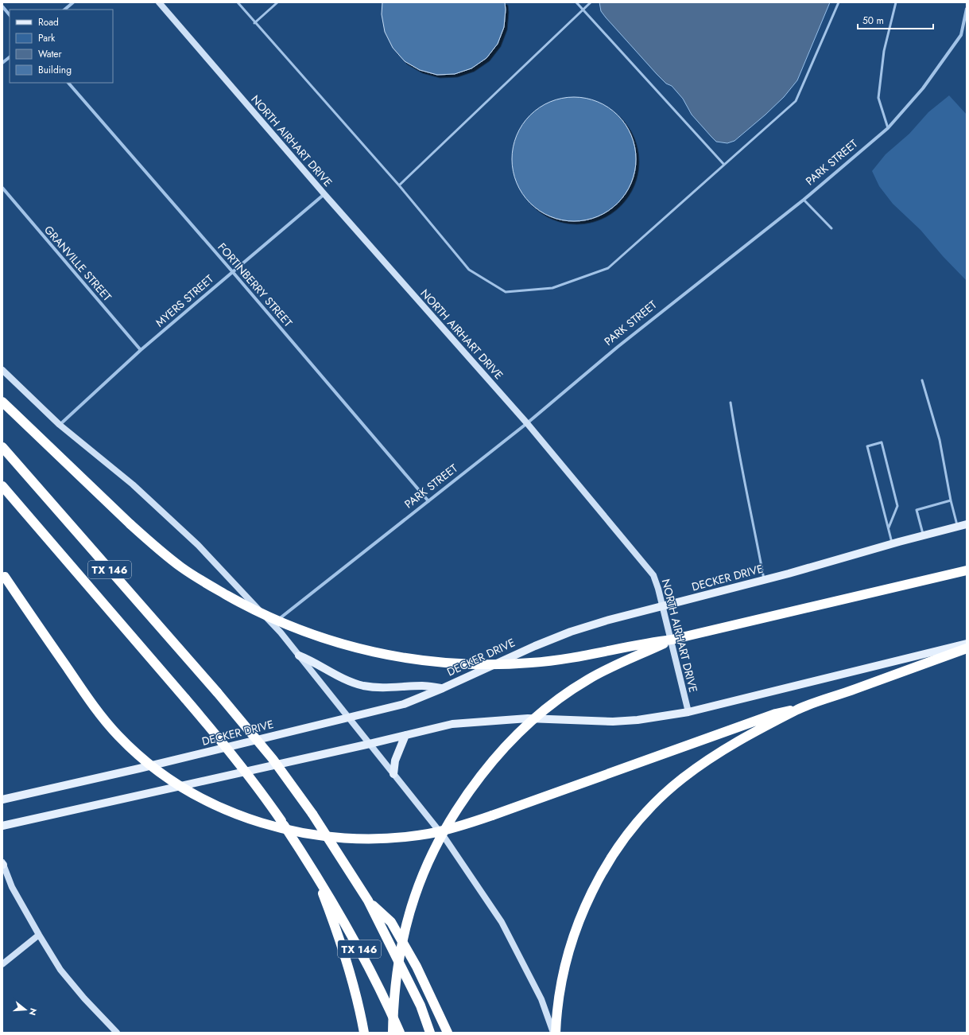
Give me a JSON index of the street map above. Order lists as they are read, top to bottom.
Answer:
{
  "streets": {
    "highway": ["TX 146"],
    "main road": ["NORTH AIRHART DRIVE", "DECKER DRIVE"],
    "street": [
      "PARK STREET",
      "GRANVILLE STREET",
      "FORTINBERRY STREET",
      "MYERS STREET"
    ]
  },
  "crossings": [
    ["NORTH AIRHART DRIVE", "PARK STREET"],
    ["NORTH AIRHART DRIVE", "MYERS STREET"],
    ["NORTH AIRHART DRIVE", "DECKER DRIVE"],
    ["PARK STREET", "FORTINBERRY STREET"],
    ["GRANVILLE STREET", "MYERS STREET"],
    ["FORTINBERRY STREET", "MYERS STREET"]
  ],
  "legend": [
    "Road",
    "Park",
    "Water",
    "Building"
  ],
  "scale_bar": "50 m",
  "north": "right"
}
